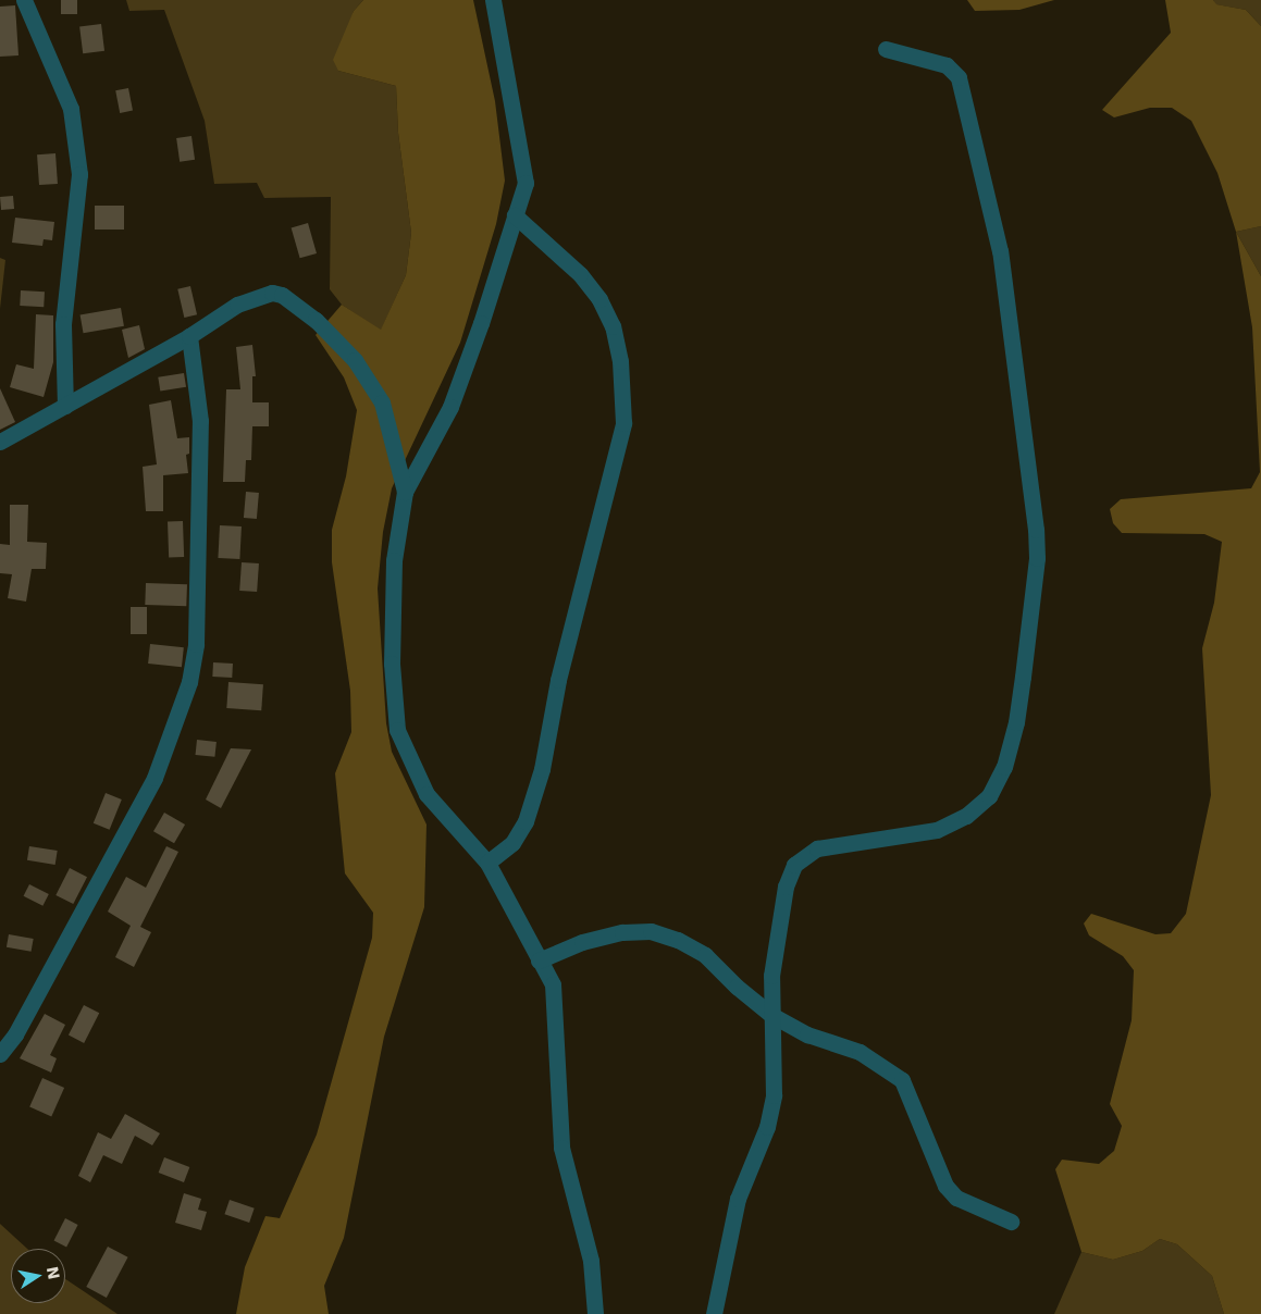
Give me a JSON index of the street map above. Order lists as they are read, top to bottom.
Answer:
{
  "north": "right"
}
